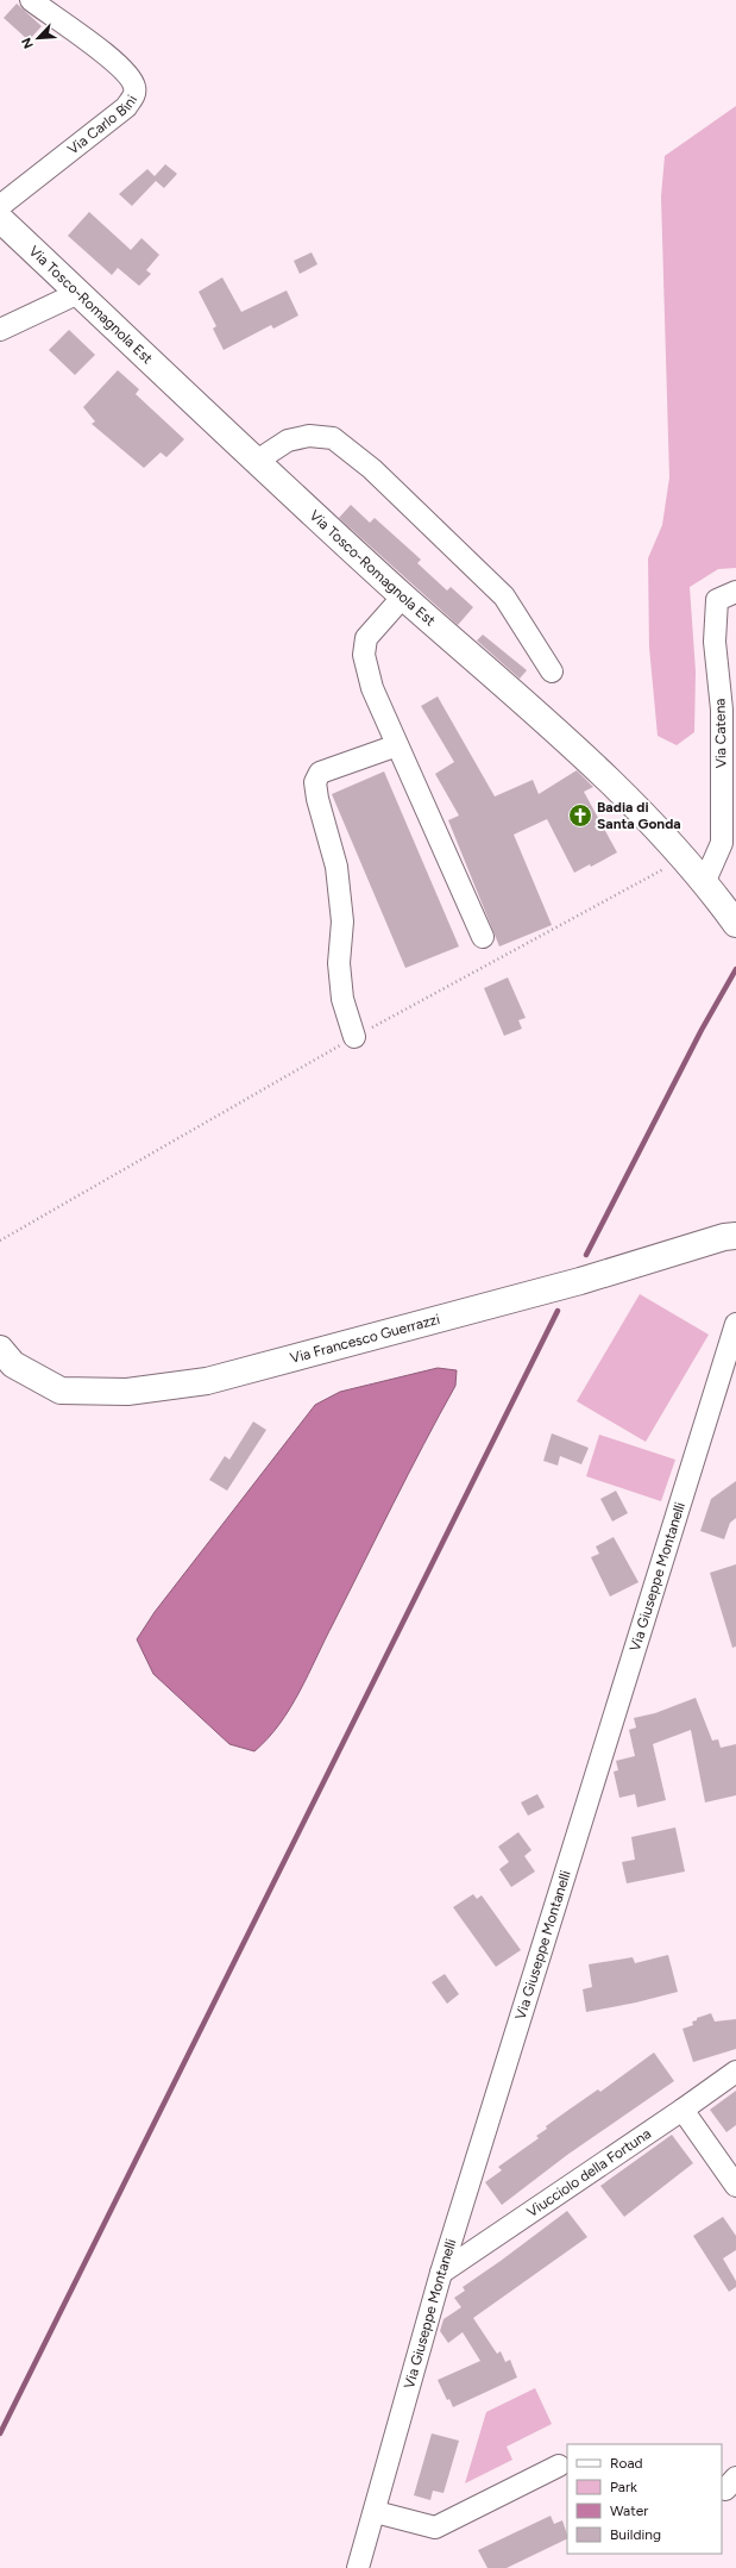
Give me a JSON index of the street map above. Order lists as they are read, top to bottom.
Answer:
{
  "streets": {
    "main road": ["Via Tosco-Romagnola Est", "Via Francesco Guerrazzi"],
    "street": [
      "Via Carlo Bini",
      "Via Catena",
      "Via Giuseppe Montanelli",
      "Viucciolo della Fortuna"
    ]
  },
  "crossings": [
    ["Via Tosco-Romagnola Est", "Via Catena"],
    ["Via Giuseppe Montanelli", "Viucciolo della Fortuna"]
  ],
  "places": {
    "church": ["Badia di Santa Gonda"]
  },
  "legend": [
    "Road",
    "Park",
    "Water",
    "Building"
  ],
  "north": "bottom left"
}
